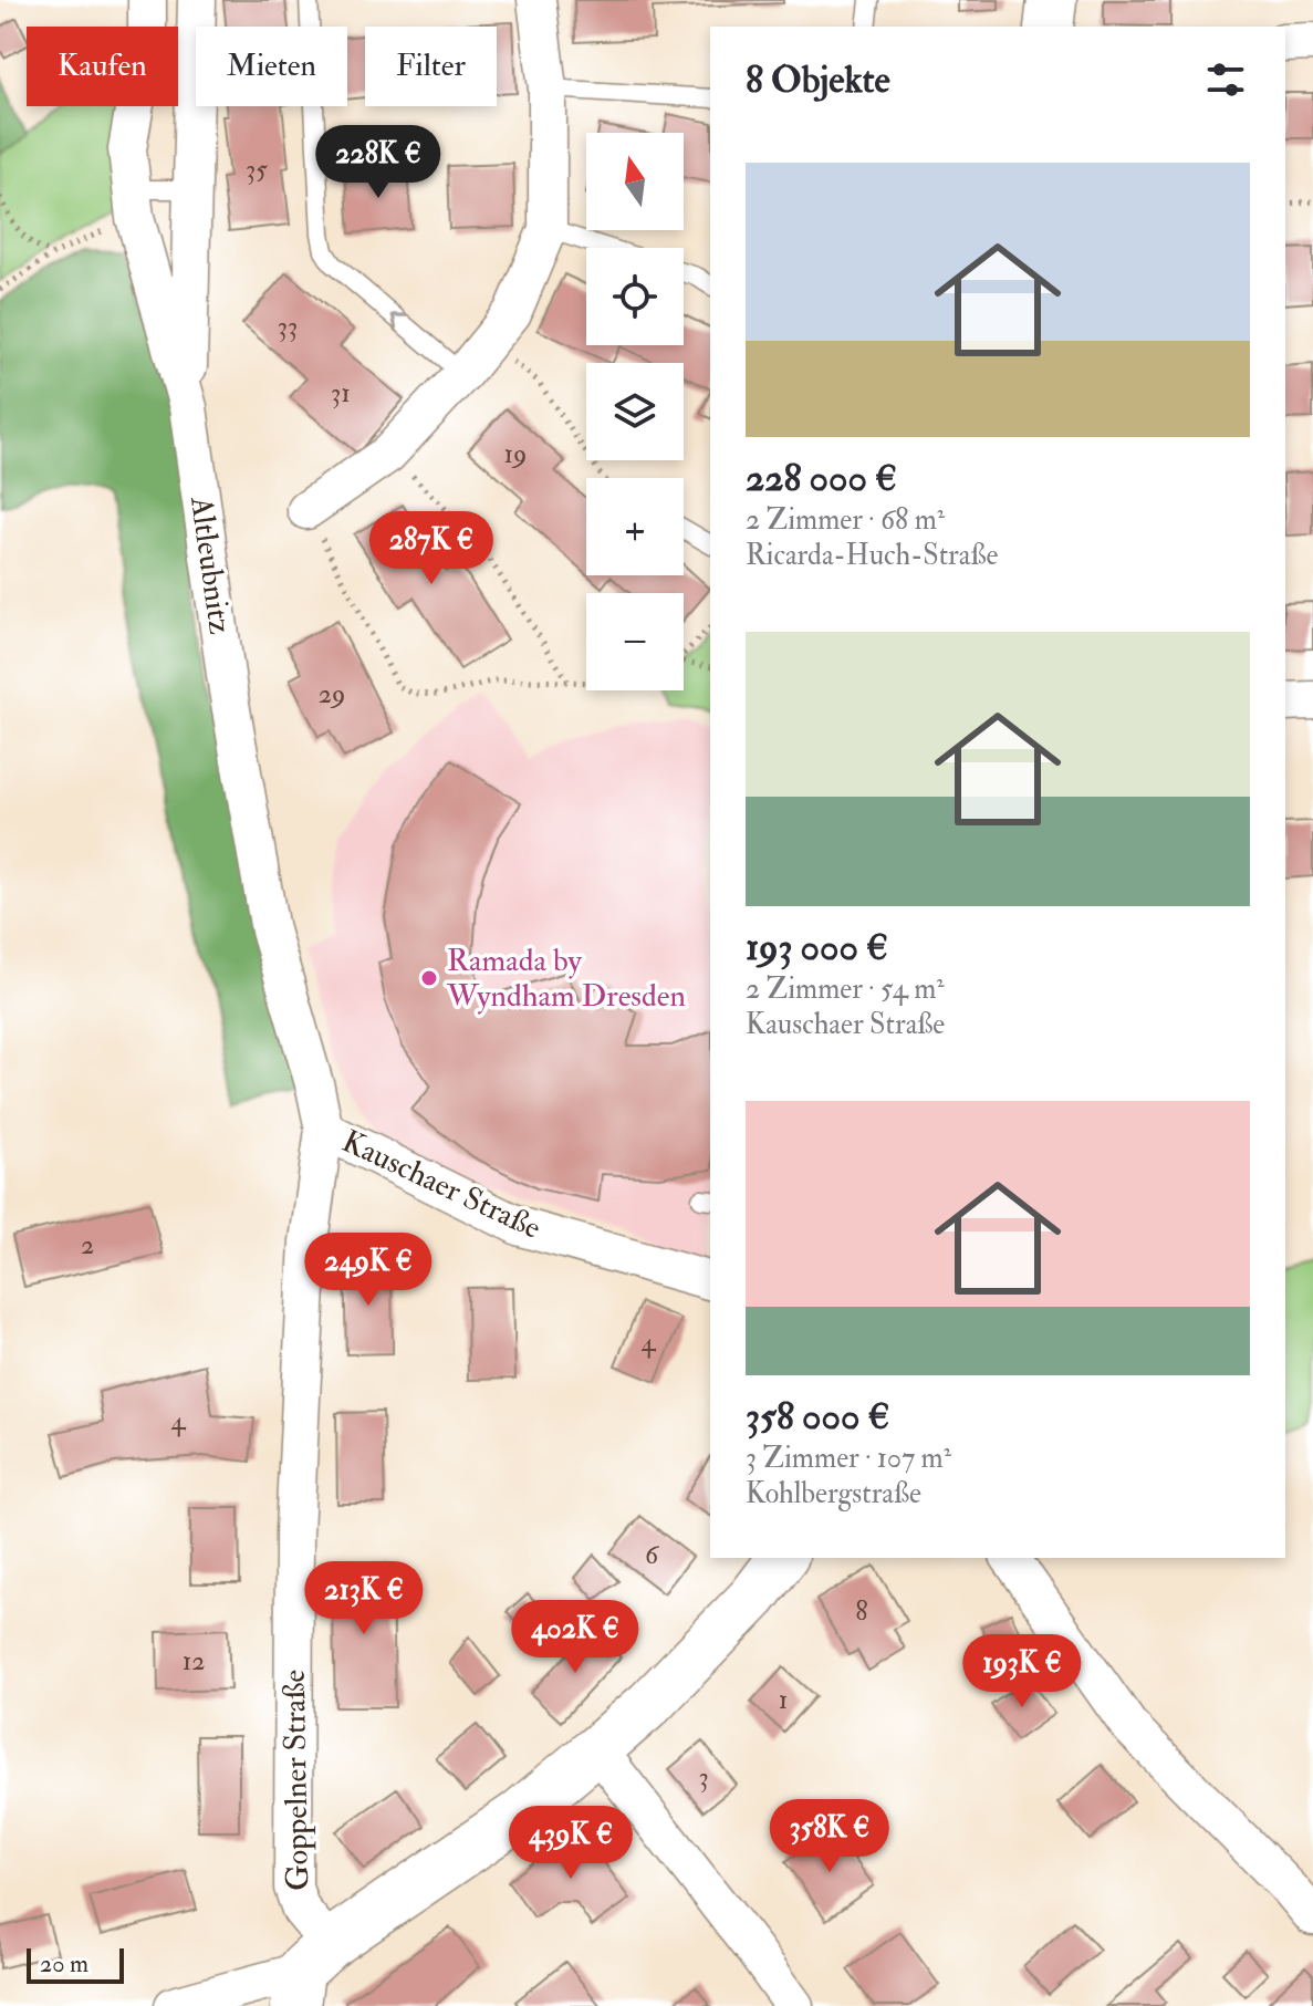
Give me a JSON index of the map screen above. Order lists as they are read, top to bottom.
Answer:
{
  "streets": {
    "street": ["Altleubnitz", "Kauschaer Straße", "Goppelner Straße"]
  },
  "crossings": [
    ["Altleubnitz", "Kauschaer Straße"],
    ["Altleubnitz", "Goppelner Straße"],
    ["Kauschaer Straße", "Goppelner Straße"]
  ],
  "places": ["Ramada by Wyndham Dresden"],
  "house_numbers": [
    "35",
    "33",
    "31",
    "19",
    "29",
    "2",
    "4",
    "4",
    "6",
    "8",
    "12",
    "1",
    "3"
  ],
  "scale_bar": "20 m",
  "north": "top",
  "page": {
    "chip": ["Kaufen", "Mieten", "Filter"],
    "heading": "8 Objekte",
    "price": [
      "228K €",
      "287K €",
      "249K €",
      "213K €",
      "402K €",
      "193K €",
      "358K €",
      "439K €"
    ],
    "map_buttons": ["+", "−"],
    "list": [
      {
        "name": "228 000 €",
        "note": "2 Zimmer · 68 m² · Ricarda-Huch-Straße"
      },
      {
        "name": "193 000 €",
        "note": "2 Zimmer · 54 m² · Kauschaer Straße"
      },
      {
        "name": "358 000 €",
        "note": "3 Zimmer · 107 m² · Kohlbergstraße"
      }
    ],
    "scale": "20 m"
  }
}
